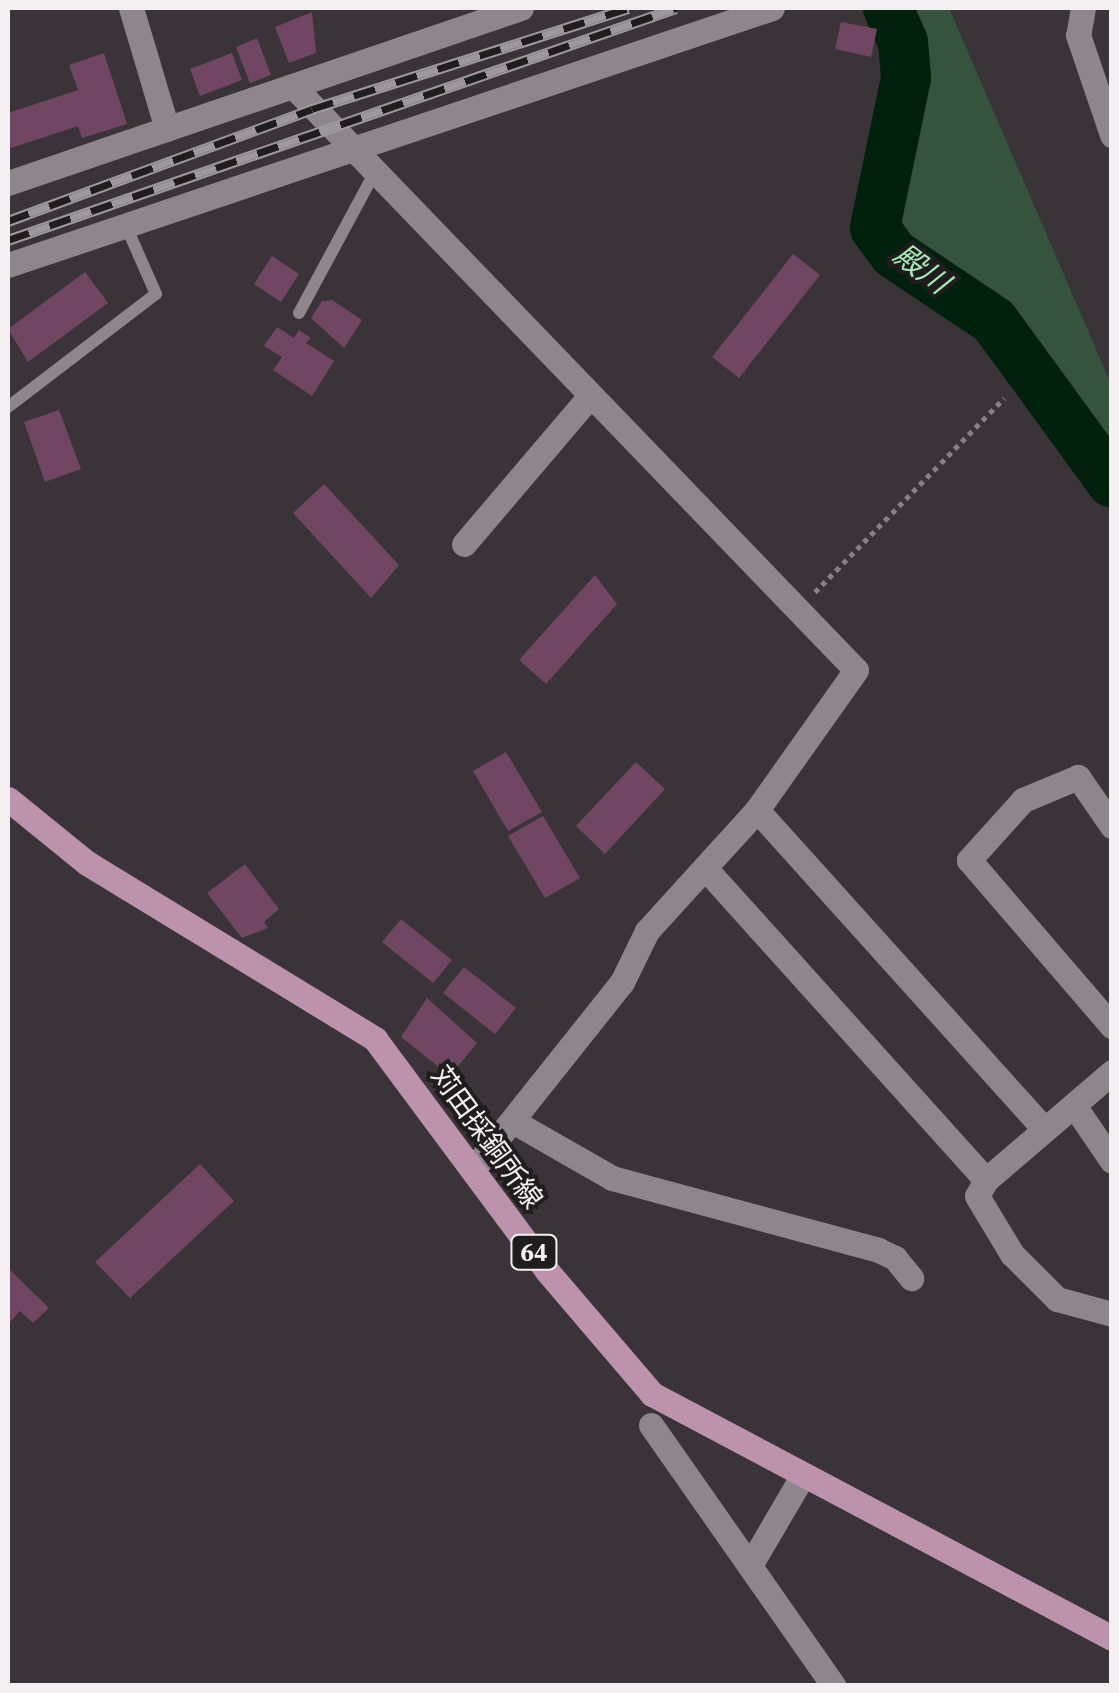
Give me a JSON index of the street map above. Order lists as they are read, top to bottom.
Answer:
{
  "streets": {
    "main road": ["苅田採銅所線", "64"]
  },
  "water": ["殿川"]
}
